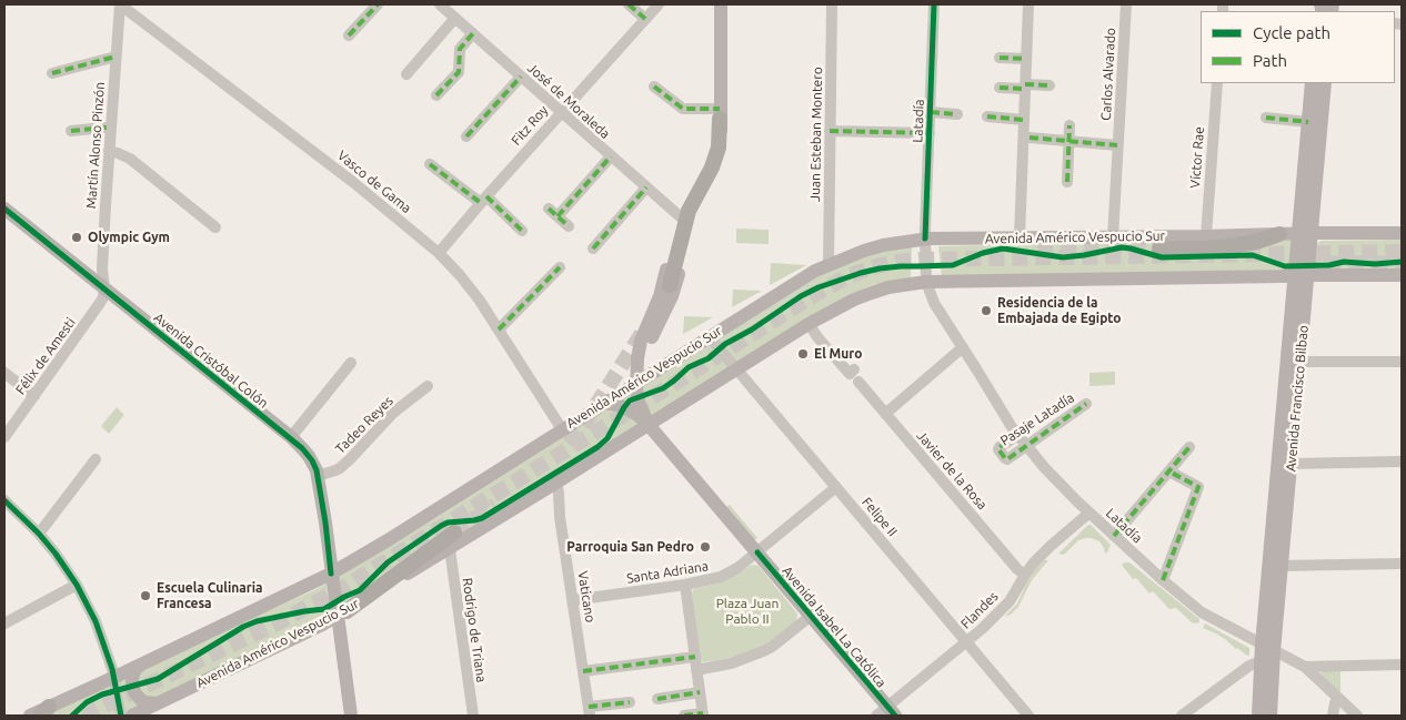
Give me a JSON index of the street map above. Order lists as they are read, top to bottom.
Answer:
{
  "streets": {
    "main road": [
      "Avenida Américo Vespucio Sur",
      "Avenida Cristóbal Colón",
      "Avenida Francisco Bilbao",
      "Avenida Isabel La Católica"
    ],
    "street": [
      "Carlos Alvarado",
      "José de Moraleda",
      "Latadía",
      "Fitz Roy",
      "Juan Esteban Montero",
      "Martín Alonso Pinzón",
      "Víctor Rae",
      "Vasco de Gama",
      "Félix de Amesti",
      "Pasaje Latadía",
      "Tadeo Reyes",
      "Javier de la Rosa",
      "Felipe II",
      "Santa Adriana",
      "Vaticano",
      "Flandes",
      "Rodrigo de Triana"
    ]
  },
  "crossings": [
    ["Carlos Alvarado", "Avenida Américo Vespucio Sur"],
    ["José de Moraleda", "Fitz Roy"],
    ["José de Moraleda", "Avenida Isabel La Católica"],
    ["Latadía", "Avenida Américo Vespucio Sur"],
    ["Latadía", "Avenida Francisco Bilbao"],
    ["Latadía", "Pasaje Latadía"],
    ["Latadía", "Flandes"],
    ["Fitz Roy", "Vasco de Gama"],
    ["Juan Esteban Montero", "Avenida Américo Vespucio Sur"],
    ["Martín Alonso Pinzón", "Vasco de Gama"],
    ["Martín Alonso Pinzón", "Félix de Amesti"],
    ["Martín Alonso Pinzón", "Avenida Cristóbal Colón"],
    ["Víctor Rae", "Avenida Américo Vespucio Sur"],
    ["Vasco de Gama", "Avenida Américo Vespucio Sur"],
    ["Avenida Américo Vespucio Sur", "Avenida Cristóbal Colón"],
    ["Avenida Américo Vespucio Sur", "Avenida Francisco Bilbao"],
    ["Avenida Américo Vespucio Sur", "Felipe II"],
    ["Avenida Américo Vespucio Sur", "Vaticano"],
    ["Avenida Américo Vespucio Sur", "Avenida Isabel La Católica"],
    ["Avenida Américo Vespucio Sur", "Rodrigo de Triana"],
    ["Félix de Amesti", "Avenida Cristóbal Colón"],
    ["Avenida Cristóbal Colón", "Tadeo Reyes"],
    ["Javier de la Rosa", "Flandes"],
    ["Felipe II", "Santa Adriana"],
    ["Felipe II", "Flandes"],
    ["Santa Adriana", "Vaticano"],
    ["Santa Adriana", "Avenida Isabel La Católica"],
    ["Flandes", "Avenida Isabel La Católica"]
  ],
  "parks": ["Plaza Juan Pablo II"],
  "places": [
    "Olympic Gym",
    "Residencia de la Embajada de Egipto",
    "El Muro",
    "Parroquia San Pedro",
    "Escuela Culinaria Francesa"
  ],
  "legend": ["Cycle path", "Path"]
}
